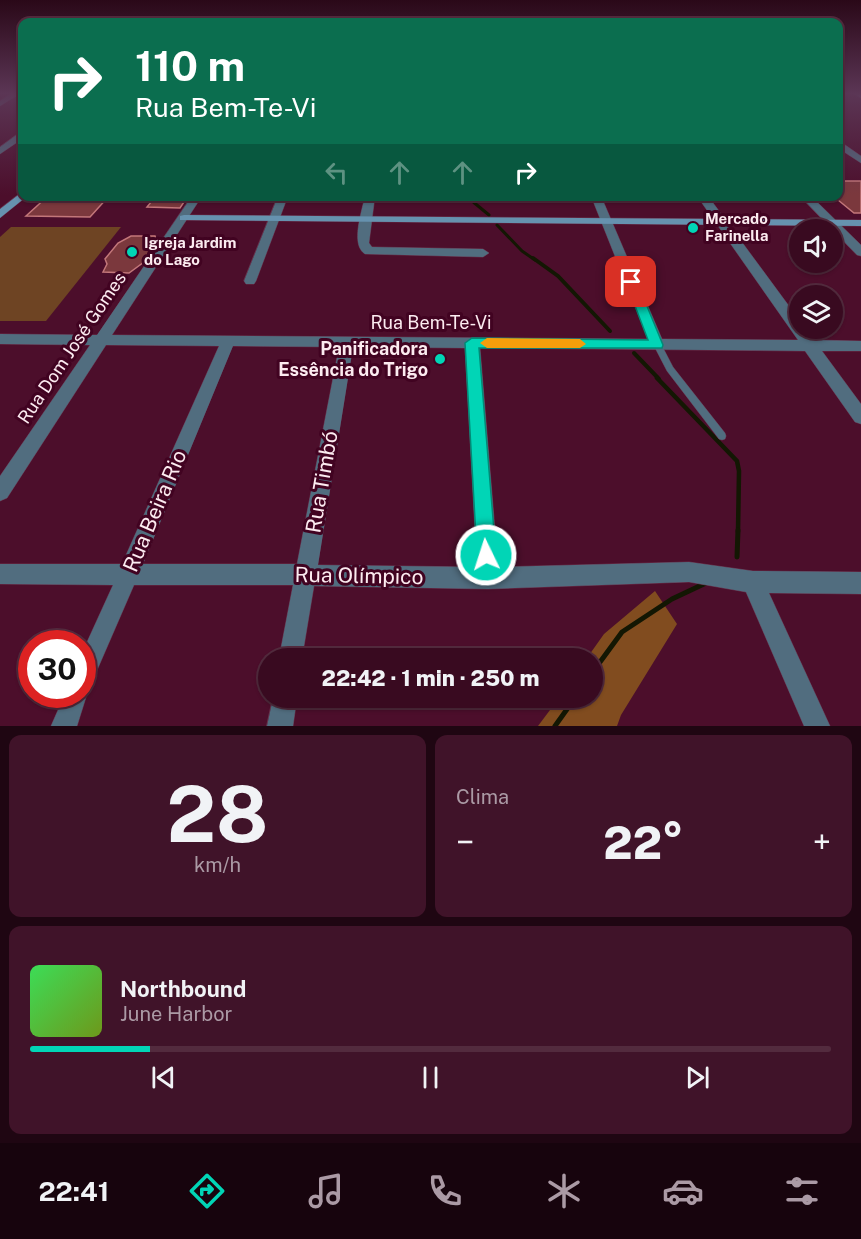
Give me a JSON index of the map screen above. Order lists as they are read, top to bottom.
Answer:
{
  "streets": {
    "street": [
      "Rua Bem-Te-Vi",
      "Rua Dom José Gomes",
      "Rua Timbó",
      "Rua Beira Rio",
      "Rua Olímpico"
    ]
  },
  "crossings": [
    ["Rua Bem-Te-Vi", "Rua Dom José Gomes"],
    ["Rua Bem-Te-Vi", "Rua Timbó"],
    ["Rua Bem-Te-Vi", "Rua Beira Rio"],
    ["Rua Timbó", "Rua Olímpico"],
    ["Rua Beira Rio", "Rua Olímpico"]
  ],
  "places": ["Mercado Farinella", "Igreja Jardim do Lago", "Panificadora Essência do Trigo"],
  "page": {
    "turn": ["110 m", "Rua Bem-Te-Vi"],
    "limit": "30",
    "trip": "22:42 · 1 min · 250 m",
    "tile": [
      ["28", "km/h"],
      "Clima"
    ],
    "heat": ["−", "22°", "+"],
    "song": ["Northbound", "June Harbor"],
    "tabs": "22:41"
  }
}
